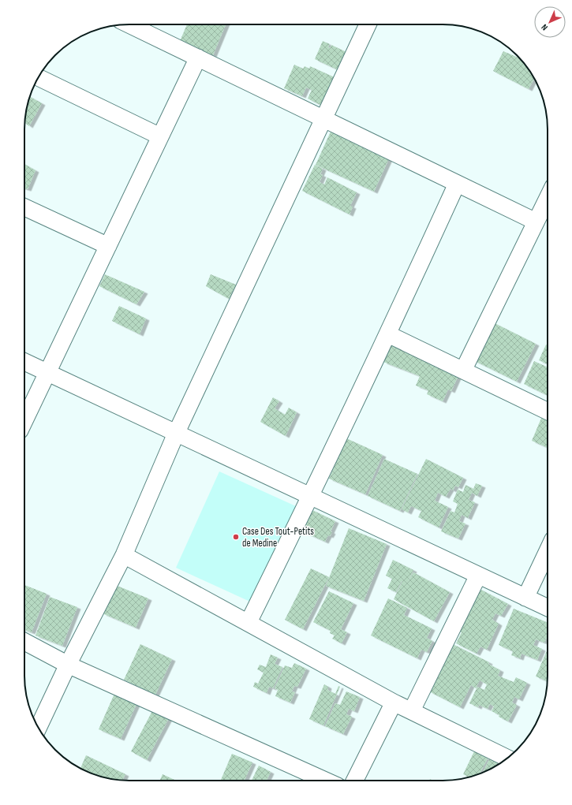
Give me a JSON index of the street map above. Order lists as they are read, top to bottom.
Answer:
{
  "places": ["Case Des Tout-Petits de Medine"],
  "north": "bottom left"
}
